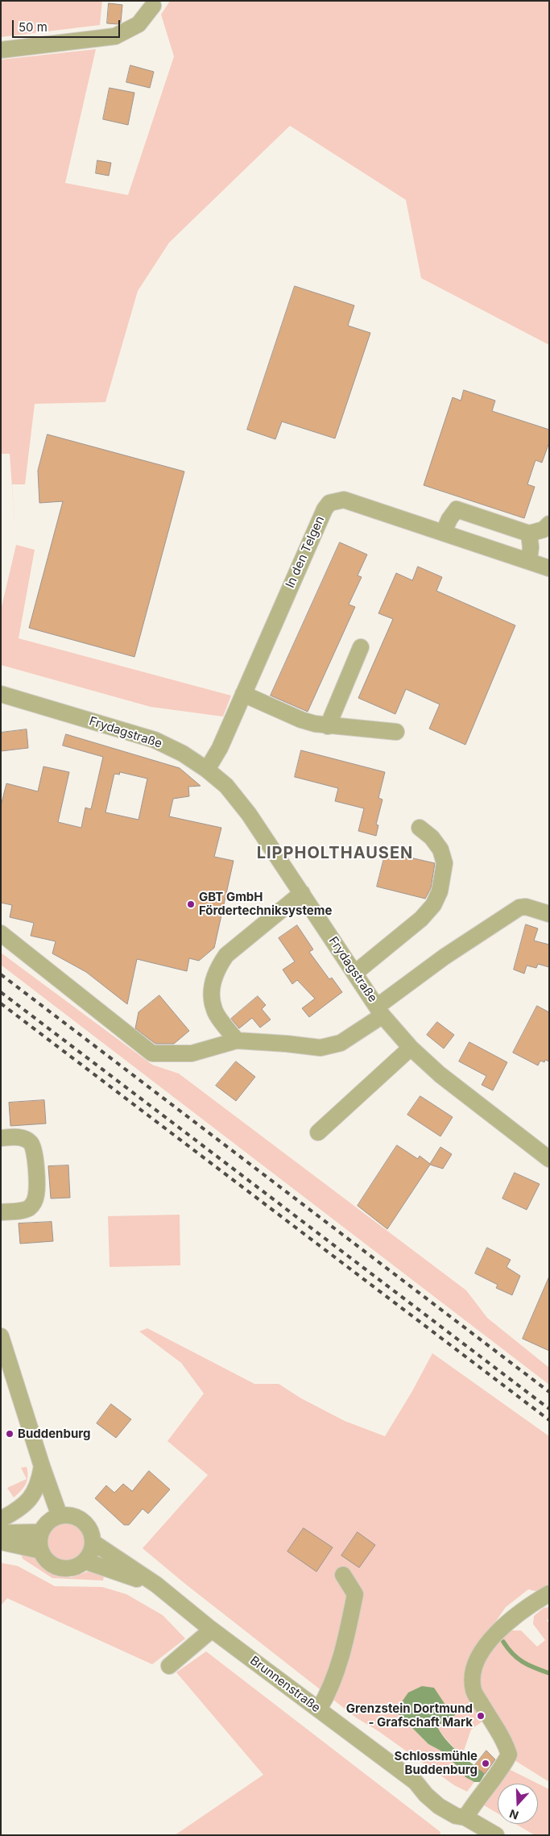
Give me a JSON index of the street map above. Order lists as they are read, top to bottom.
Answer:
{
  "streets": {
    "street": ["In den Telgen", "Frydagstraße", "Brunnenstraße"]
  },
  "crossings": [
    ["In den Telgen", "Frydagstraße"]
  ],
  "districts": ["LIPPHOLTHAUSEN"],
  "places": [
    "GBT GmbH Fördertechniksysteme",
    "Buddenburg",
    "Grenzstein Dortmund - Grafschaft Mark",
    "Schlossmühle Buddenburg"
  ],
  "scale_bar": "50 m",
  "north": "bottom"
}
